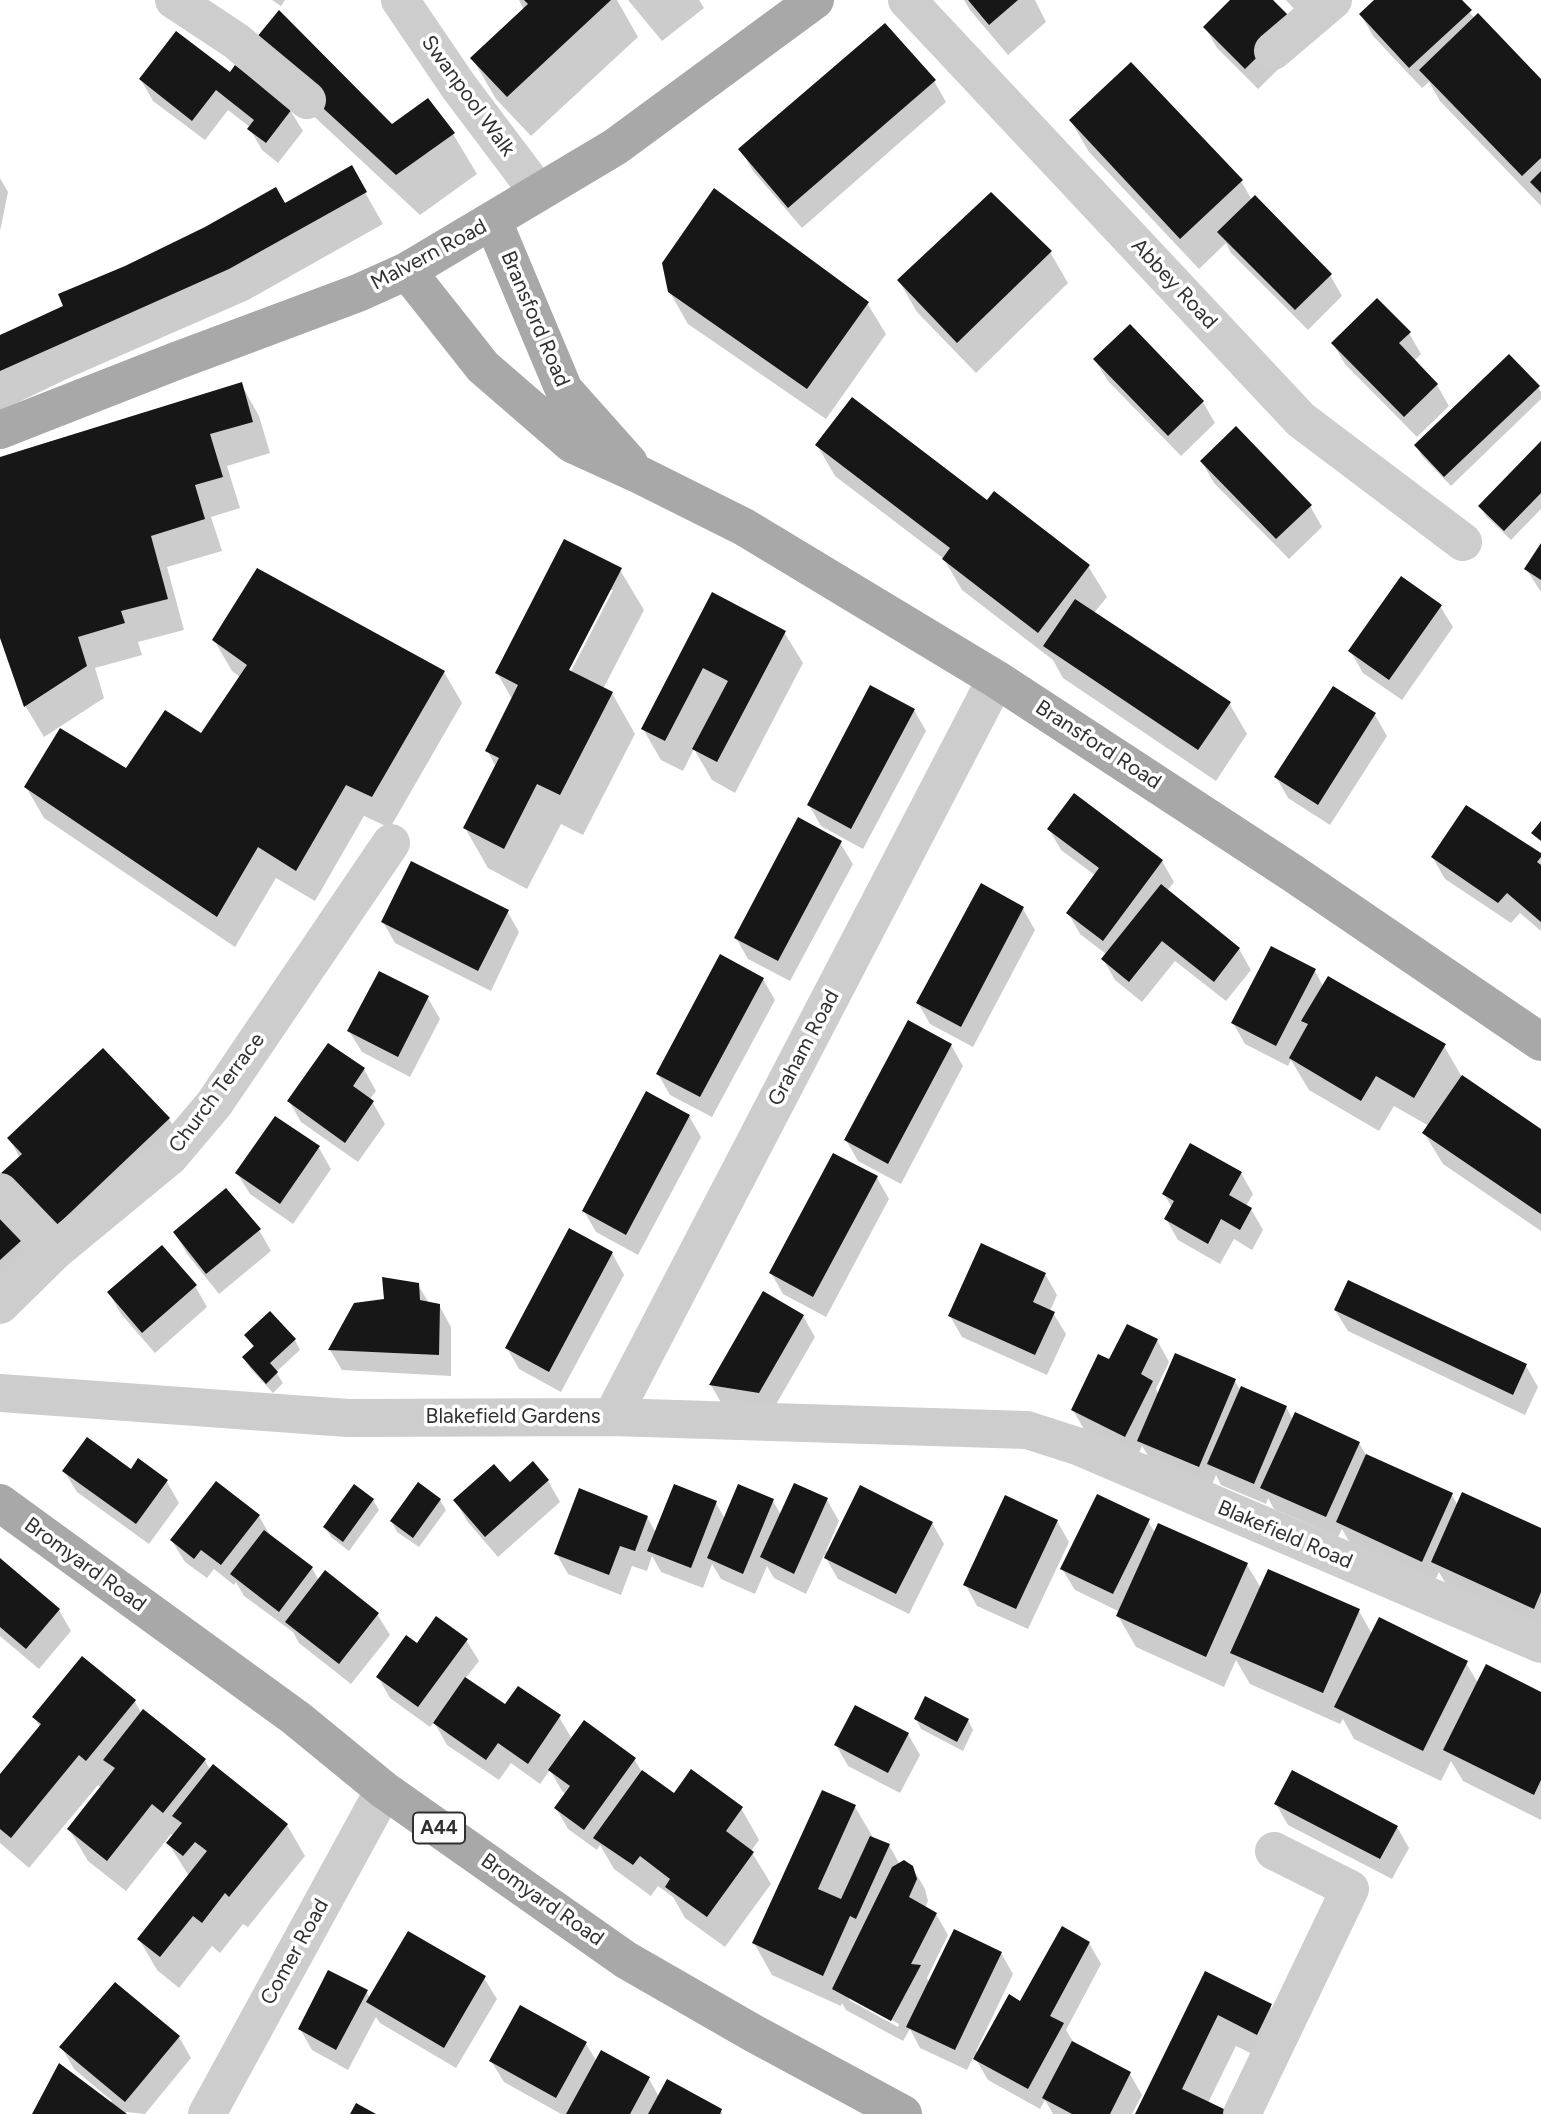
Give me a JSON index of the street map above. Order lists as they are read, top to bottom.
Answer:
{
  "streets": {
    "main road": [
      "Malvern Road",
      "Bransford Road",
      "Bromyard Road",
      "A44"
    ],
    "street": [
      "Swanpool Walk",
      "Abbey Road",
      "Graham Road",
      "Church Terrace",
      "Blakefield Gardens",
      "Blakefield Road",
      "Comer Road"
    ]
  },
  "crossings": [
    ["Swanpool Walk", "Malvern Road"],
    ["Malvern Road", "Bransford Road"],
    ["Bransford Road", "Graham Road"],
    ["Graham Road", "Blakefield Gardens"],
    ["Blakefield Gardens", "Blakefield Road"],
    ["Bromyard Road", "Comer Road"]
  ]
}
